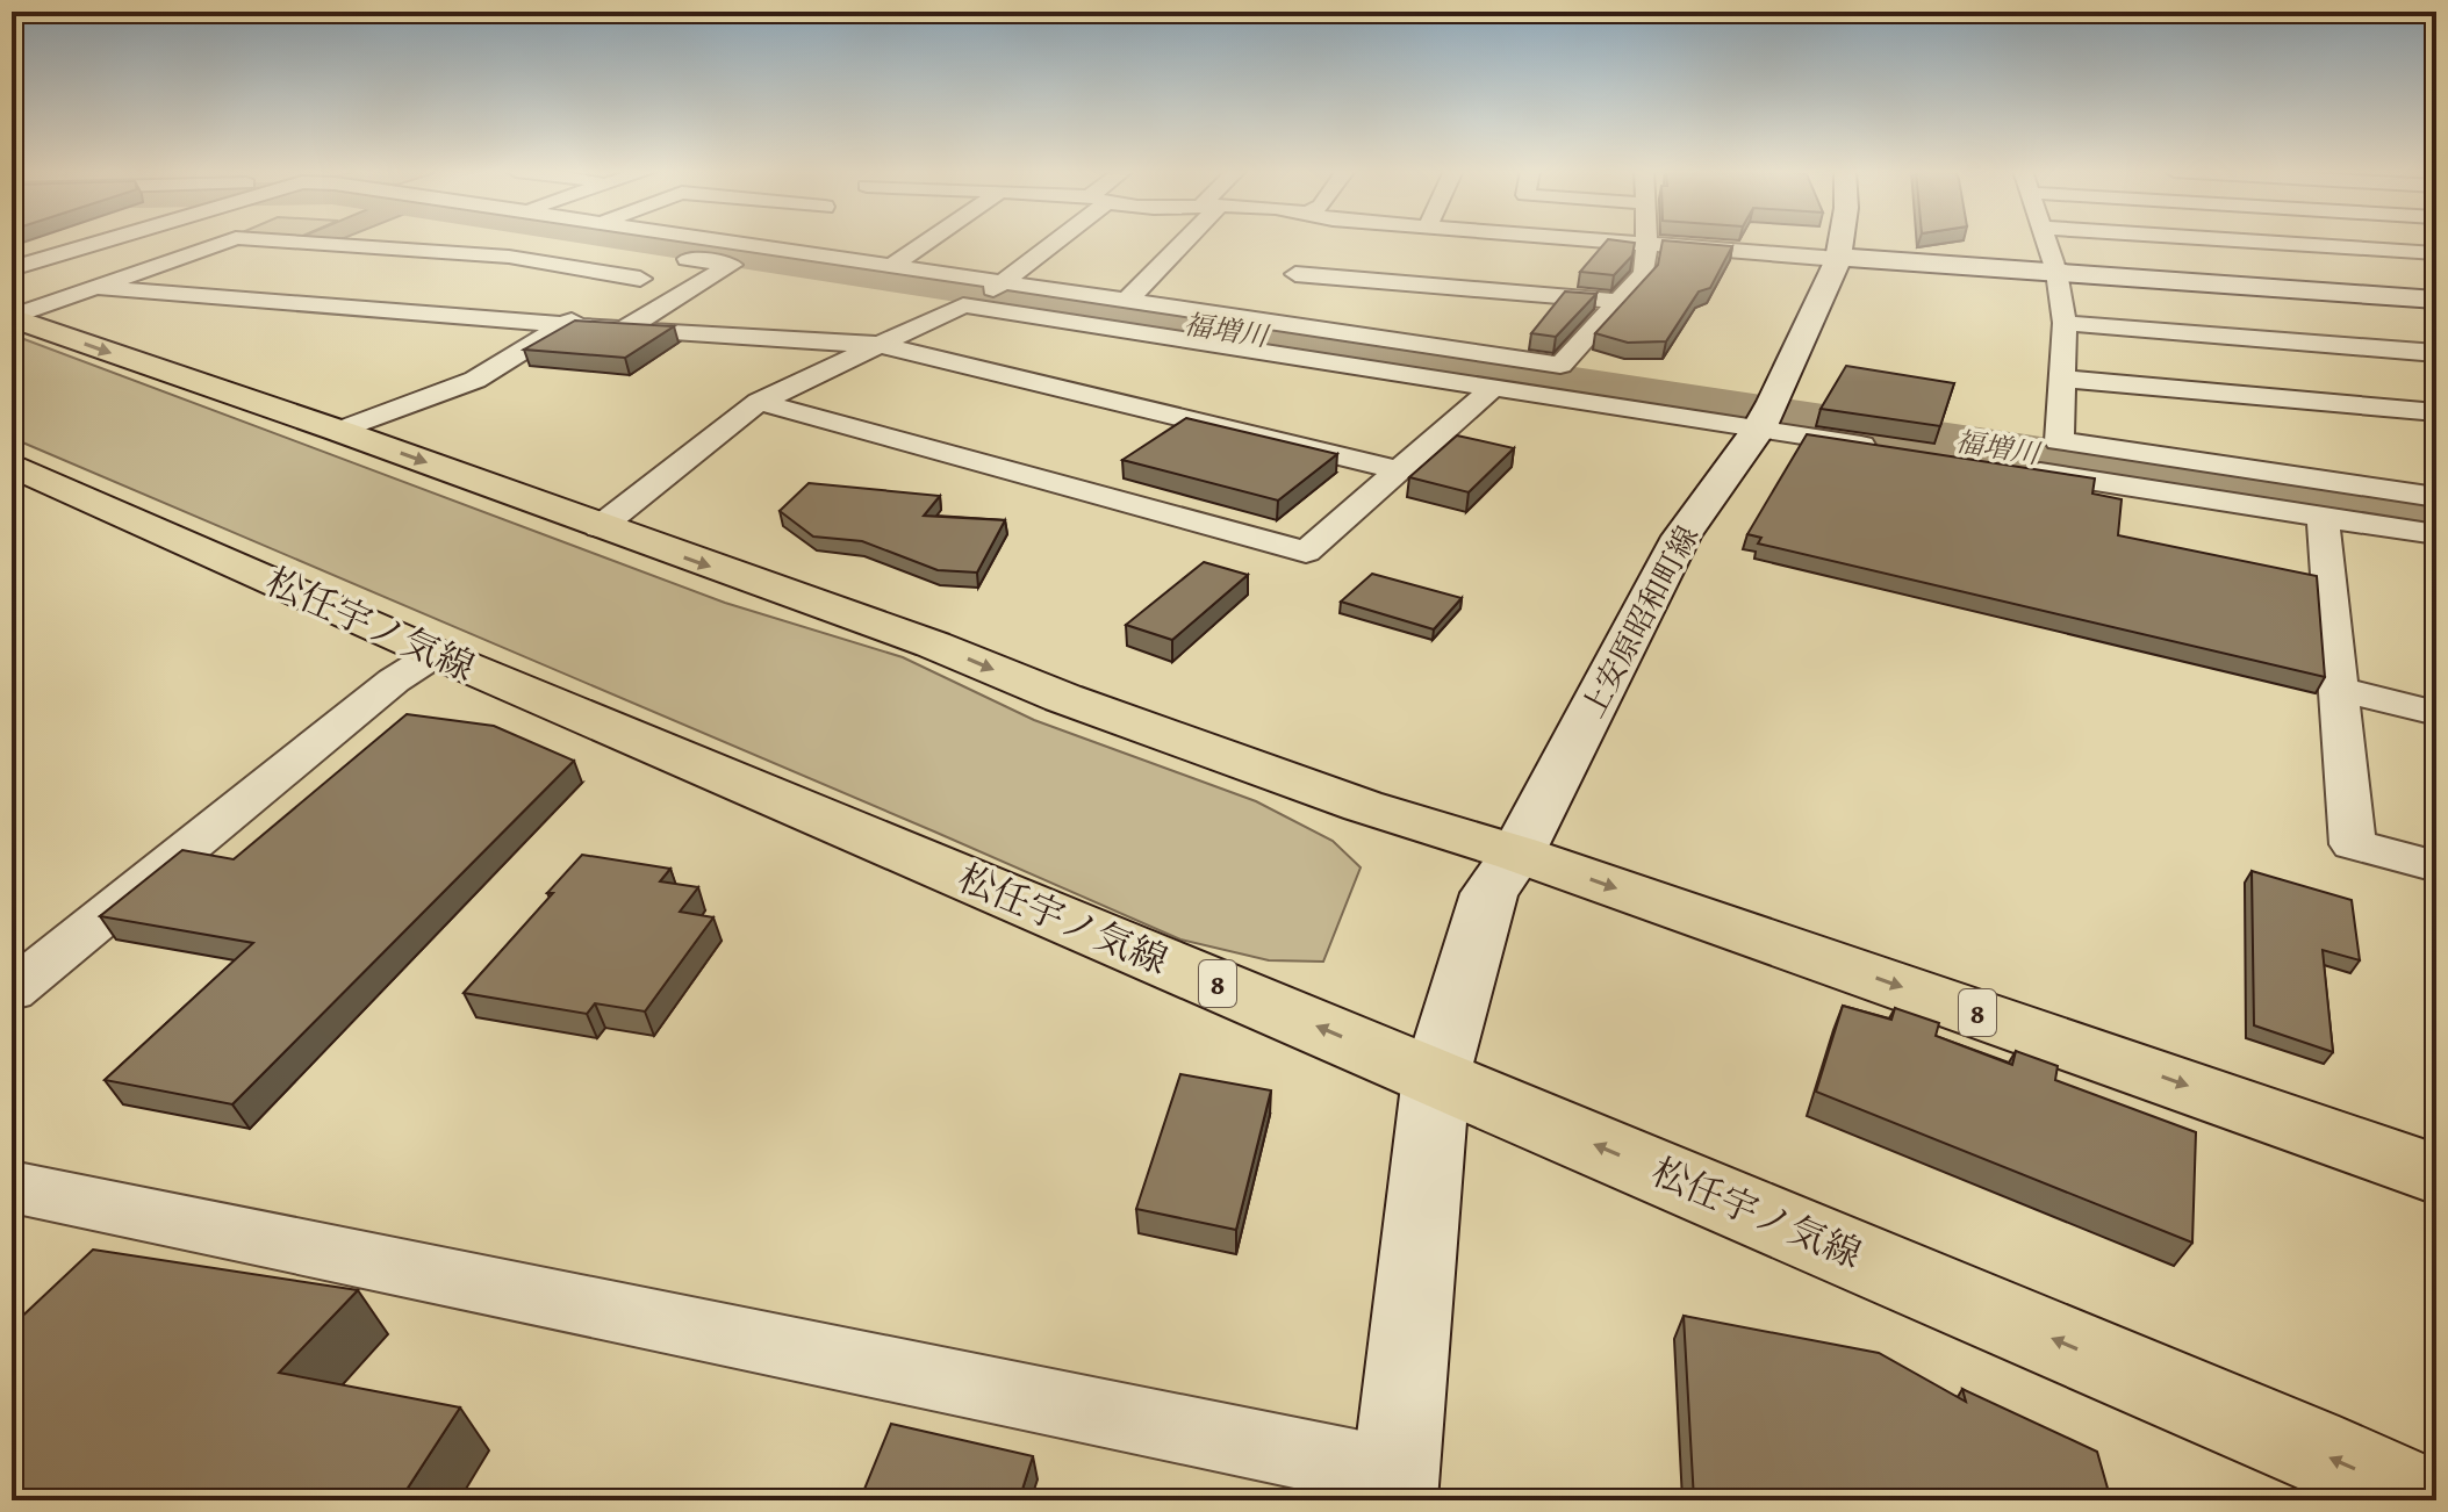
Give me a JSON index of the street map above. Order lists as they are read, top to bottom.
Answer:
{
  "streets": {
    "main road": ["上安原昭和町線", "松任宇ノ気線", "8"]
  },
  "crossings": [
    ["上安原昭和町線", "松任宇ノ気線"],
    ["上安原昭和町線", "8"]
  ],
  "water": ["福増川"]
}
